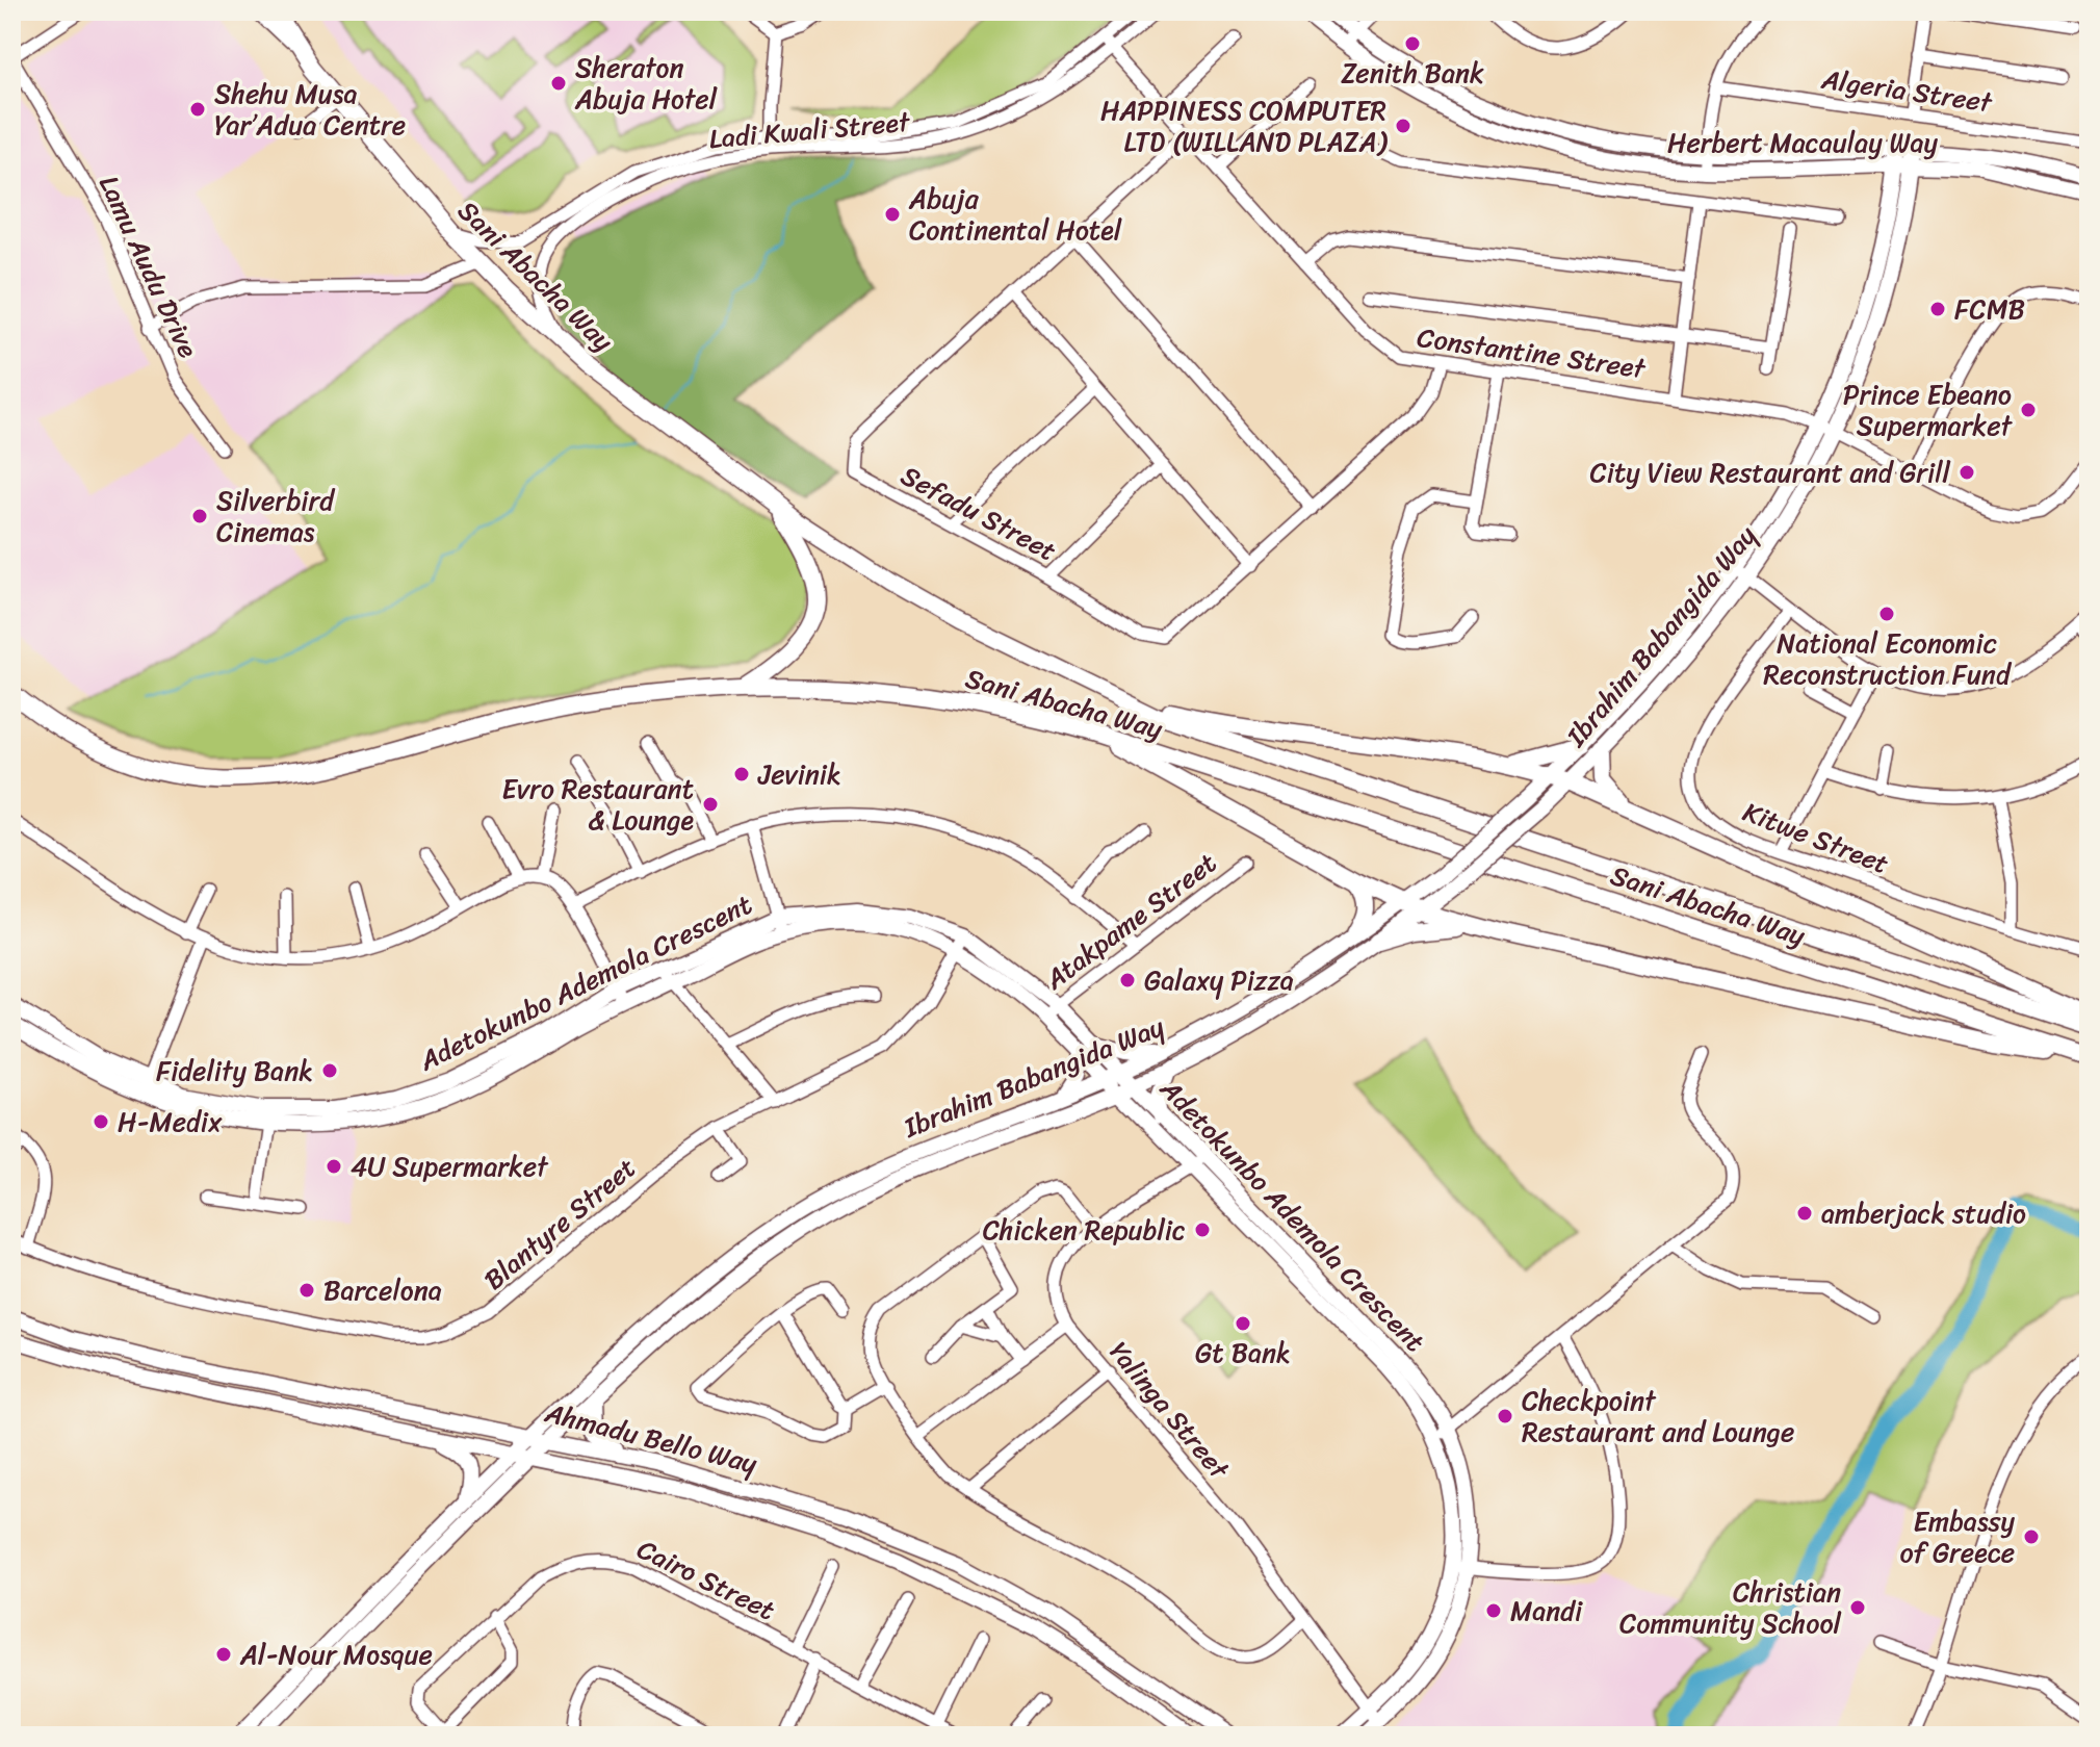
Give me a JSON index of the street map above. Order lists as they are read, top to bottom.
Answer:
{
  "streets": {
    "highway": ["Sani Abacha Way"],
    "main road": [
      "Herbert Macaulay Way",
      "Ibrahim Babangida Way",
      "Adetokunbo Ademola Crescent",
      "Ahmadu Bello Way"
    ],
    "street": [
      "Algeria Street",
      "Ladi Kwali Street",
      "Lamu Audu Drive",
      "Constantine Street",
      "Sefadu Street",
      "Kitwe Street",
      "Atakpame Street",
      "Blantyre Street",
      "Yalinga Street",
      "Cairo Street"
    ]
  },
  "crossings": [
    ["Ladi Kwali Street", "Sani Abacha Way"],
    ["Ladi Kwali Street", "Constantine Street"],
    ["Herbert Macaulay Way", "Ibrahim Babangida Way"],
    ["Constantine Street", "Sefadu Street"],
    ["Constantine Street", "Ibrahim Babangida Way"],
    ["Ibrahim Babangida Way", "Adetokunbo Ademola Crescent"],
    ["Ibrahim Babangida Way", "Ahmadu Bello Way"],
    ["Atakpame Street", "Adetokunbo Ademola Crescent"],
    ["Adetokunbo Ademola Crescent", "Blantyre Street"],
    ["Adetokunbo Ademola Crescent", "Yalinga Street"]
  ],
  "places": [
    "Zenith Bank",
    "Sheraton Abuja Hotel",
    "Shehu Musa Yar’Adua Centre",
    "HAPPINESS COMPUTER LTD (WILLAND PLAZA)",
    "Abuja Continental Hotel",
    "FCMB",
    "Prince Ebeano Supermarket",
    "City View Restaurant and Grill",
    "Silverbird Cinemas",
    "National Economic Reconstruction Fund",
    "Jevinik",
    "Evro Restaurant & Lounge",
    "Galaxy Pizza",
    "Fidelity Bank",
    "H-Medix",
    "4U Supermarket",
    "amberjack studio",
    "Chicken Republic",
    "Barcelona",
    "Gt Bank",
    "Checkpoint Restaurant and Lounge",
    "Embassy of Greece",
    "Christian Community School",
    "Mandi",
    "Al-Nour Mosque"
  ]
}
